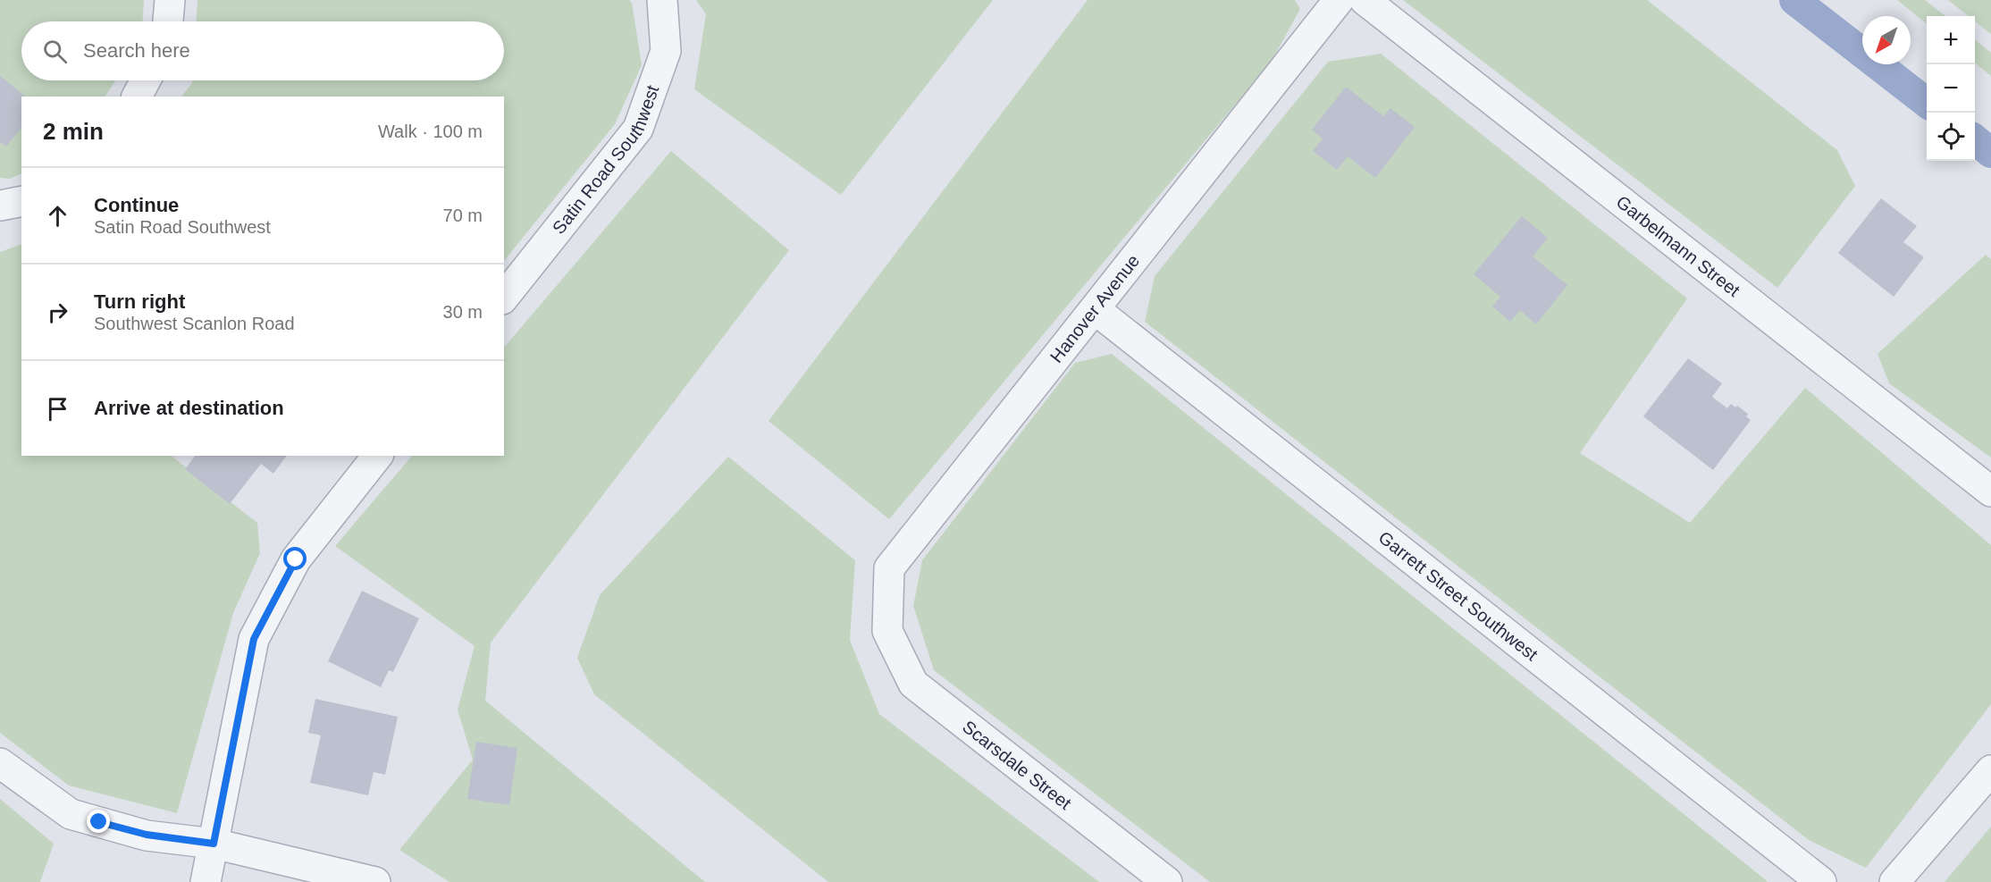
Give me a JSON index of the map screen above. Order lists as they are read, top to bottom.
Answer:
{
  "streets": {
    "street": [
      "Satin Road Southwest",
      "Garbelmann Street",
      "Hanover Avenue",
      "Garrett Street Southwest",
      "Scarsdale Street"
    ]
  },
  "crossings": [
    ["Hanover Avenue", "Garrett Street Southwest"],
    ["Hanover Avenue", "Scarsdale Street"]
  ],
  "north": "bottom left",
  "page": {
    "map_buttons": ["+", "−"],
    "search": "Search here",
    "heading": ["2 min", "Walk · 100 m"],
    "list": [
      ["Continue", "Satin Road Southwest", "70 m"],
      ["Turn right", "Southwest Scanlon Road", "30 m"],
      "Arrive at destination"
    ]
  }
}
